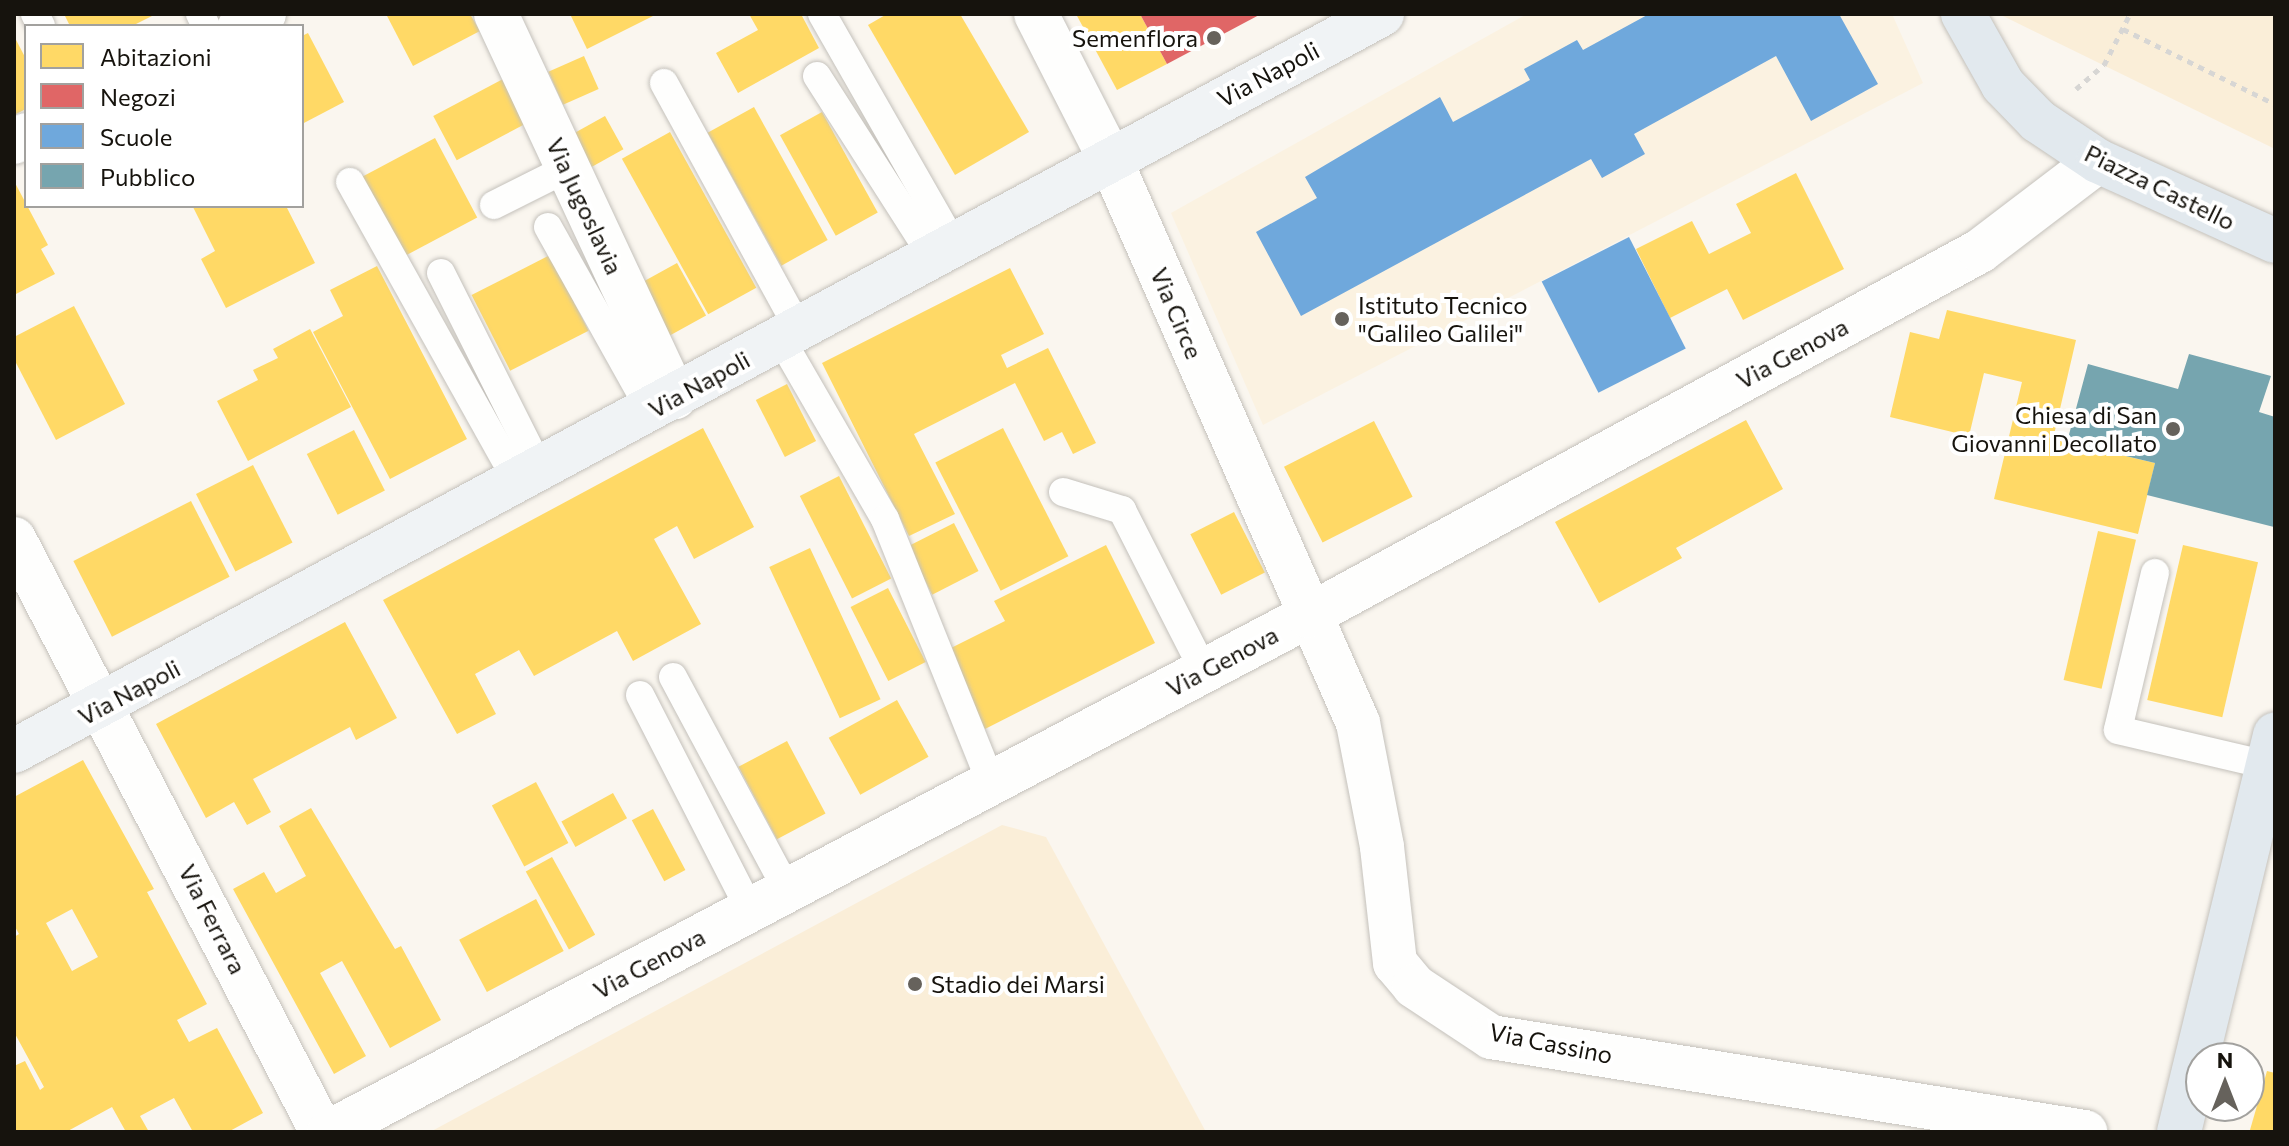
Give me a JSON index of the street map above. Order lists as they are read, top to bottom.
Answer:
{
  "streets": {
    "main road": ["Via Napoli", "Piazza Castello"],
    "street": [
      "Via Jugoslavia",
      "Via Circe",
      "Via Genova",
      "Via Ferrara",
      "Via Cassino"
    ]
  },
  "crossings": [
    ["Via Napoli", "Via Jugoslavia"],
    ["Via Napoli", "Via Circe"],
    ["Via Napoli", "Via Ferrara"],
    ["Piazza Castello", "Via Genova"],
    ["Via Circe", "Via Genova"],
    ["Via Circe", "Via Cassino"],
    ["Via Genova", "Via Cassino"]
  ],
  "places": [
    "Semenflora",
    "Istituto Tecnico \"Galileo Galilei\"",
    "Chiesa di San Giovanni Decollato",
    "Stadio dei Marsi"
  ],
  "legend": [
    "Abitazioni",
    "Negozi",
    "Scuole",
    "Pubblico"
  ],
  "north": "top"
}
